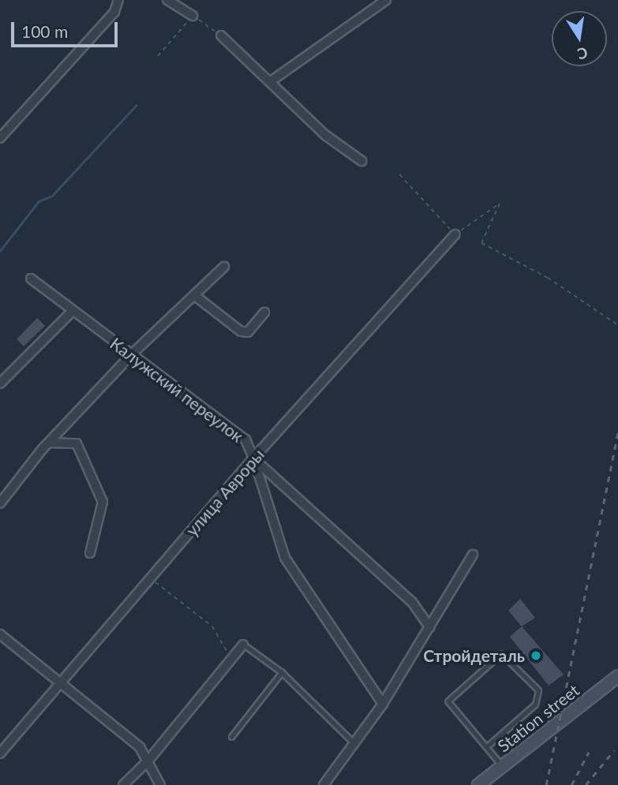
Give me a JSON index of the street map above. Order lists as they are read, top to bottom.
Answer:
{
  "streets": {
    "main road": ["Station street"],
    "street": ["Калужский переулок", "улица Авроры"]
  },
  "crossings": [
    ["Калужский переулок", "улица Авроры"]
  ],
  "places": ["Стройдеталь"],
  "scale_bar": "100 m",
  "north": "bottom"
}
